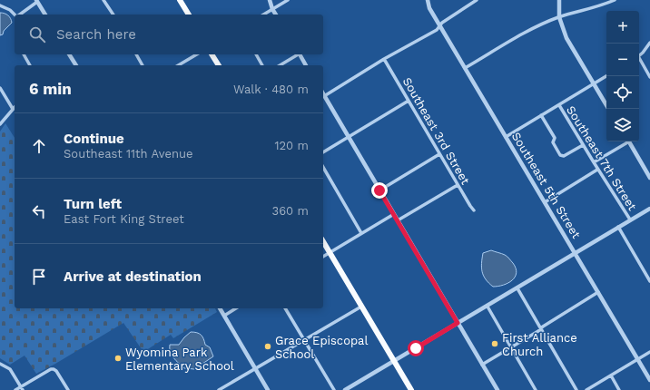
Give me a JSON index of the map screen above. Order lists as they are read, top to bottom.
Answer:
{
  "streets": {
    "street": ["Southeast 3rd Street", "Southeast 7th Street", "Southeast 5th Street"]
  },
  "places": ["First Alliance Church", "Grace Episcopal School", "Wyomina Park Elementary School"],
  "page": {
    "map_buttons": ["+", "−"],
    "search": "Search here",
    "heading": ["6 min", "Walk · 480 m"],
    "list": [
      ["Continue", "Southeast 11th Avenue", "120 m"],
      ["Turn left", "East Fort King Street", "360 m"],
      "Arrive at destination"
    ]
  }
}
